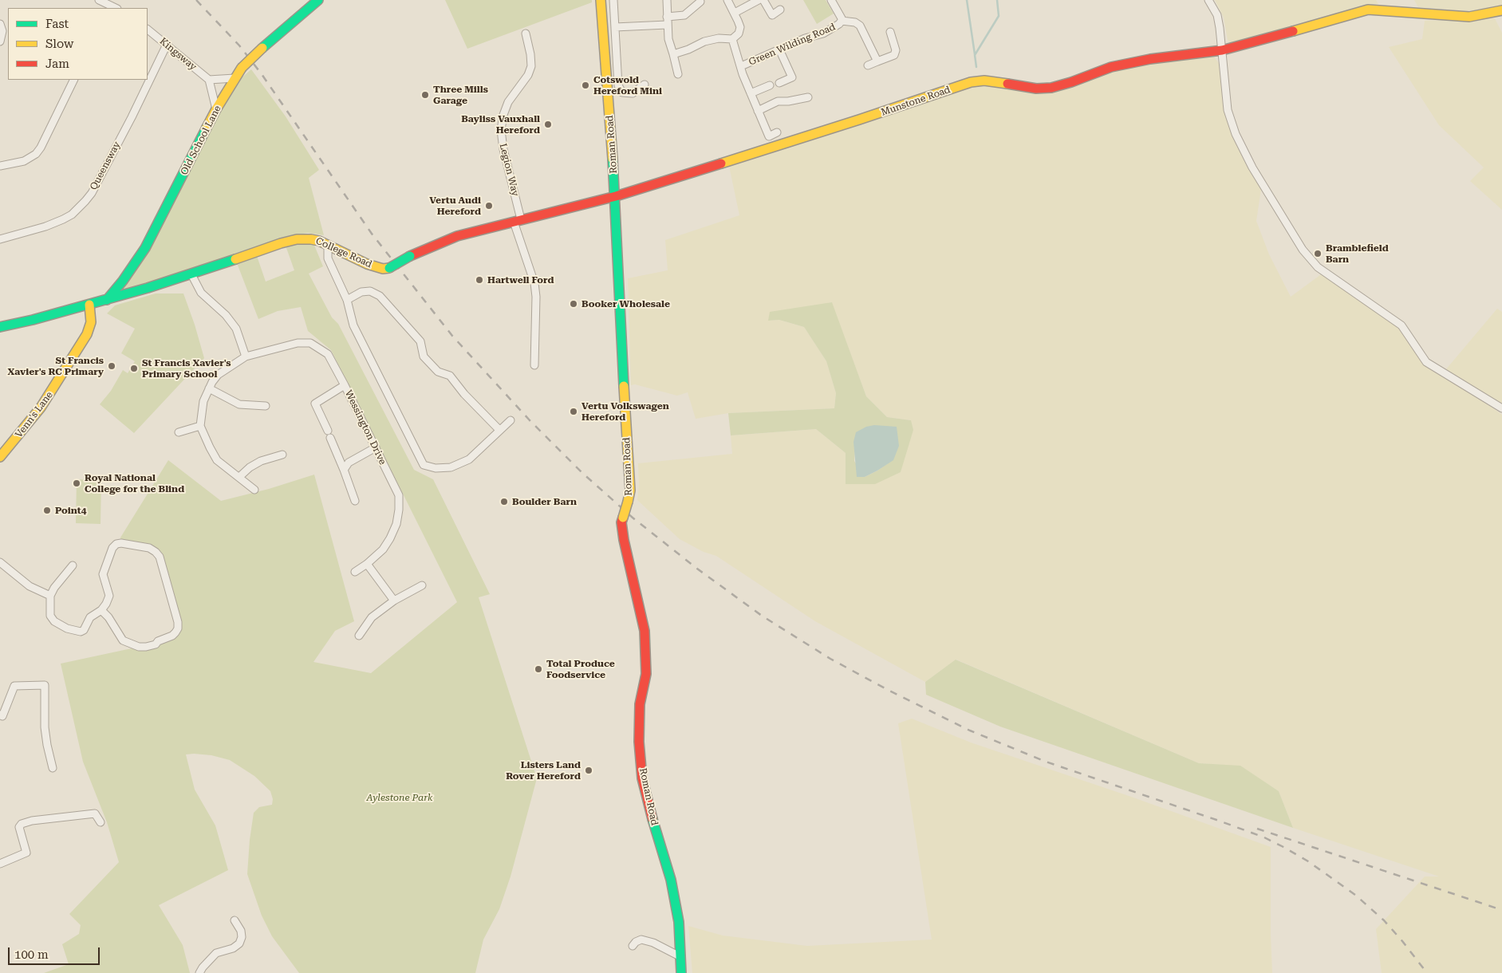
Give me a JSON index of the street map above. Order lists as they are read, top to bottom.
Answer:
{
  "streets": {
    "street": [
      "Green Wilding Road",
      "Kingsway",
      "Munstone Road",
      "Old School Lane",
      "Roman Road",
      "Queensway",
      "Legion Way",
      "College Road",
      "Venn's Lane",
      "Wessington Drive"
    ]
  },
  "crossings": [
    ["Kingsway", "Queensway"],
    ["Munstone Road", "Roman Road"],
    ["Munstone Road", "College Road"],
    ["Old School Lane", "College Road"],
    ["Roman Road", "College Road"],
    ["Legion Way", "College Road"],
    ["College Road", "Venn's Lane"]
  ],
  "parks": ["Aylestone Park"],
  "places": [
    "Cotswold Hereford Mini",
    "Three Mills Garage",
    "Bayliss Vauxhall Hereford",
    "Vertu Audi Hereford",
    "Bramblefield Barn",
    "Hartwell Ford",
    "Booker Wholesale",
    "St Francis Xavier's RC Primary",
    "St Francis Xavier's Primary School",
    "Vertu Volkswagen Hereford",
    "Royal National College for the Blind",
    "Boulder Barn",
    "Point4",
    "Total Produce Foodservice",
    "Listers Land Rover Hereford"
  ],
  "legend": ["Fast", "Slow", "Jam"],
  "scale_bar": "100 m"
}
